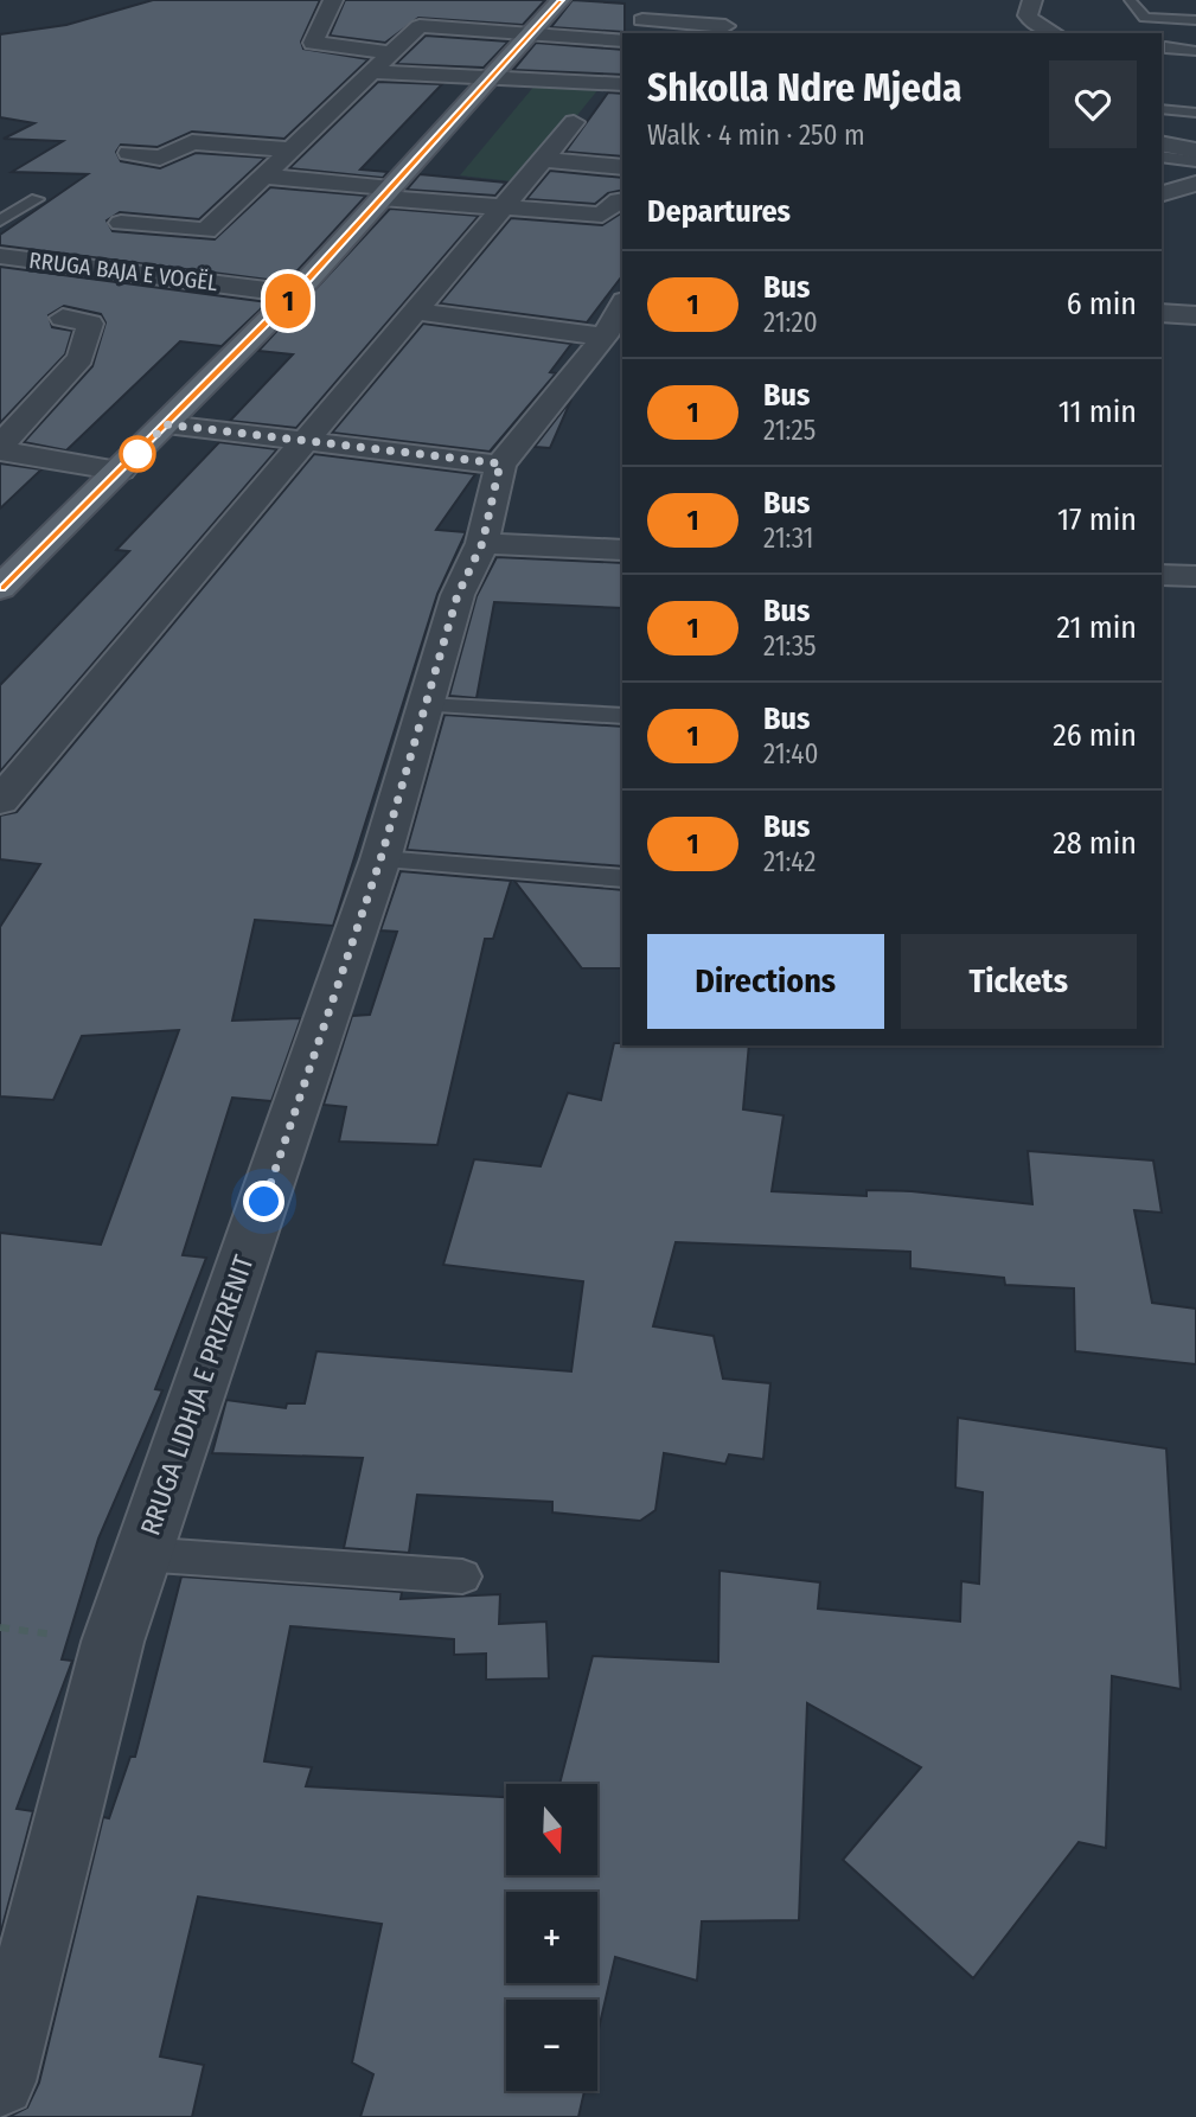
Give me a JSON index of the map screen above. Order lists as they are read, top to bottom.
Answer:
{
  "streets": {
    "street": ["RRUGA BAJA E VOGËL", "RRUGA LIDHJA E PRIZRENIT"]
  },
  "lines": ["bus line 1"],
  "north": "bottom",
  "page": {
    "on_map": "1",
    "heading": [
      ["Shkolla Ndre Mjeda", "Walk · 4 min · 250 m"],
      "Departures"
    ],
    "list": [
      {
        "mark": "1",
        "name": "Bus",
        "note": "21:20",
        "value": "6 min"
      },
      {
        "mark": "1",
        "name": "Bus",
        "note": "21:25",
        "value": "11 min"
      },
      {
        "mark": "1",
        "name": "Bus",
        "note": "21:31",
        "value": "17 min"
      },
      {
        "mark": "1",
        "name": "Bus",
        "note": "21:35",
        "value": "21 min"
      },
      {
        "mark": "1",
        "name": "Bus",
        "note": "21:40",
        "value": "26 min"
      },
      {
        "mark": "1",
        "name": "Bus",
        "note": "21:42",
        "value": "28 min"
      }
    ],
    "buttons": ["Directions", "Tickets"],
    "map_buttons": ["+", "−"]
  }
}
